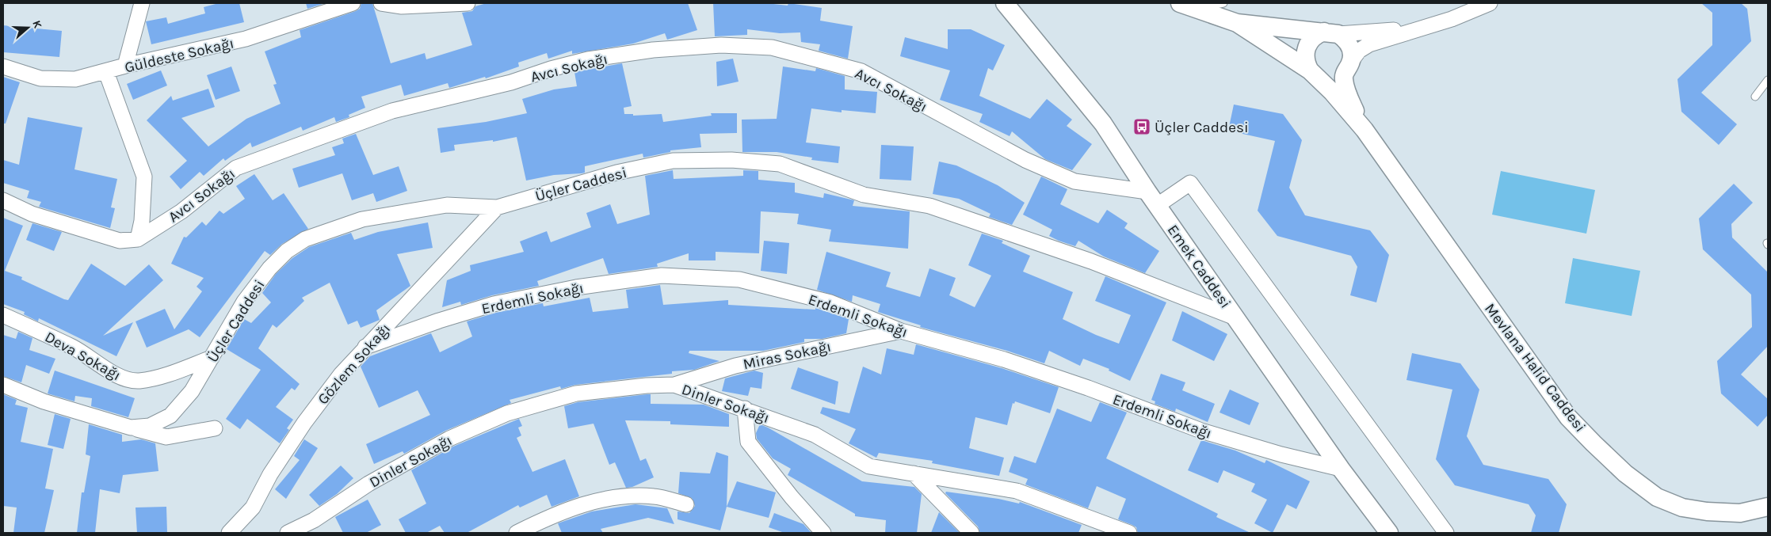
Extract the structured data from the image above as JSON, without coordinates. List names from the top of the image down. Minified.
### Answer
{"streets":{"street":["Güldeste Sokağı","Avcı Sokağı","Üçler Caddesi","Emek Caddesi","Erdemli Sokağı","Miras Sokağı","Deva Sokağı","Gözlem Sokağı","Mevlana Halid Caddesi","Dinler Sokağı"]},"crossings":[["Avcı Sokağı","Emek Caddesi"],["Üçler Caddesi","Emek Caddesi"],["Üçler Caddesi","Deva Sokağı"],["Üçler Caddesi","Gözlem Sokağı"],["Emek Caddesi","Erdemli Sokağı"],["Erdemli Sokağı","Miras Sokağı"],["Erdemli Sokağı","Gözlem Sokağı"],["Miras Sokağı","Dinler Sokağı"]],"places":{"bus stop":["Üçler Caddesi"]},"north":"right"}
